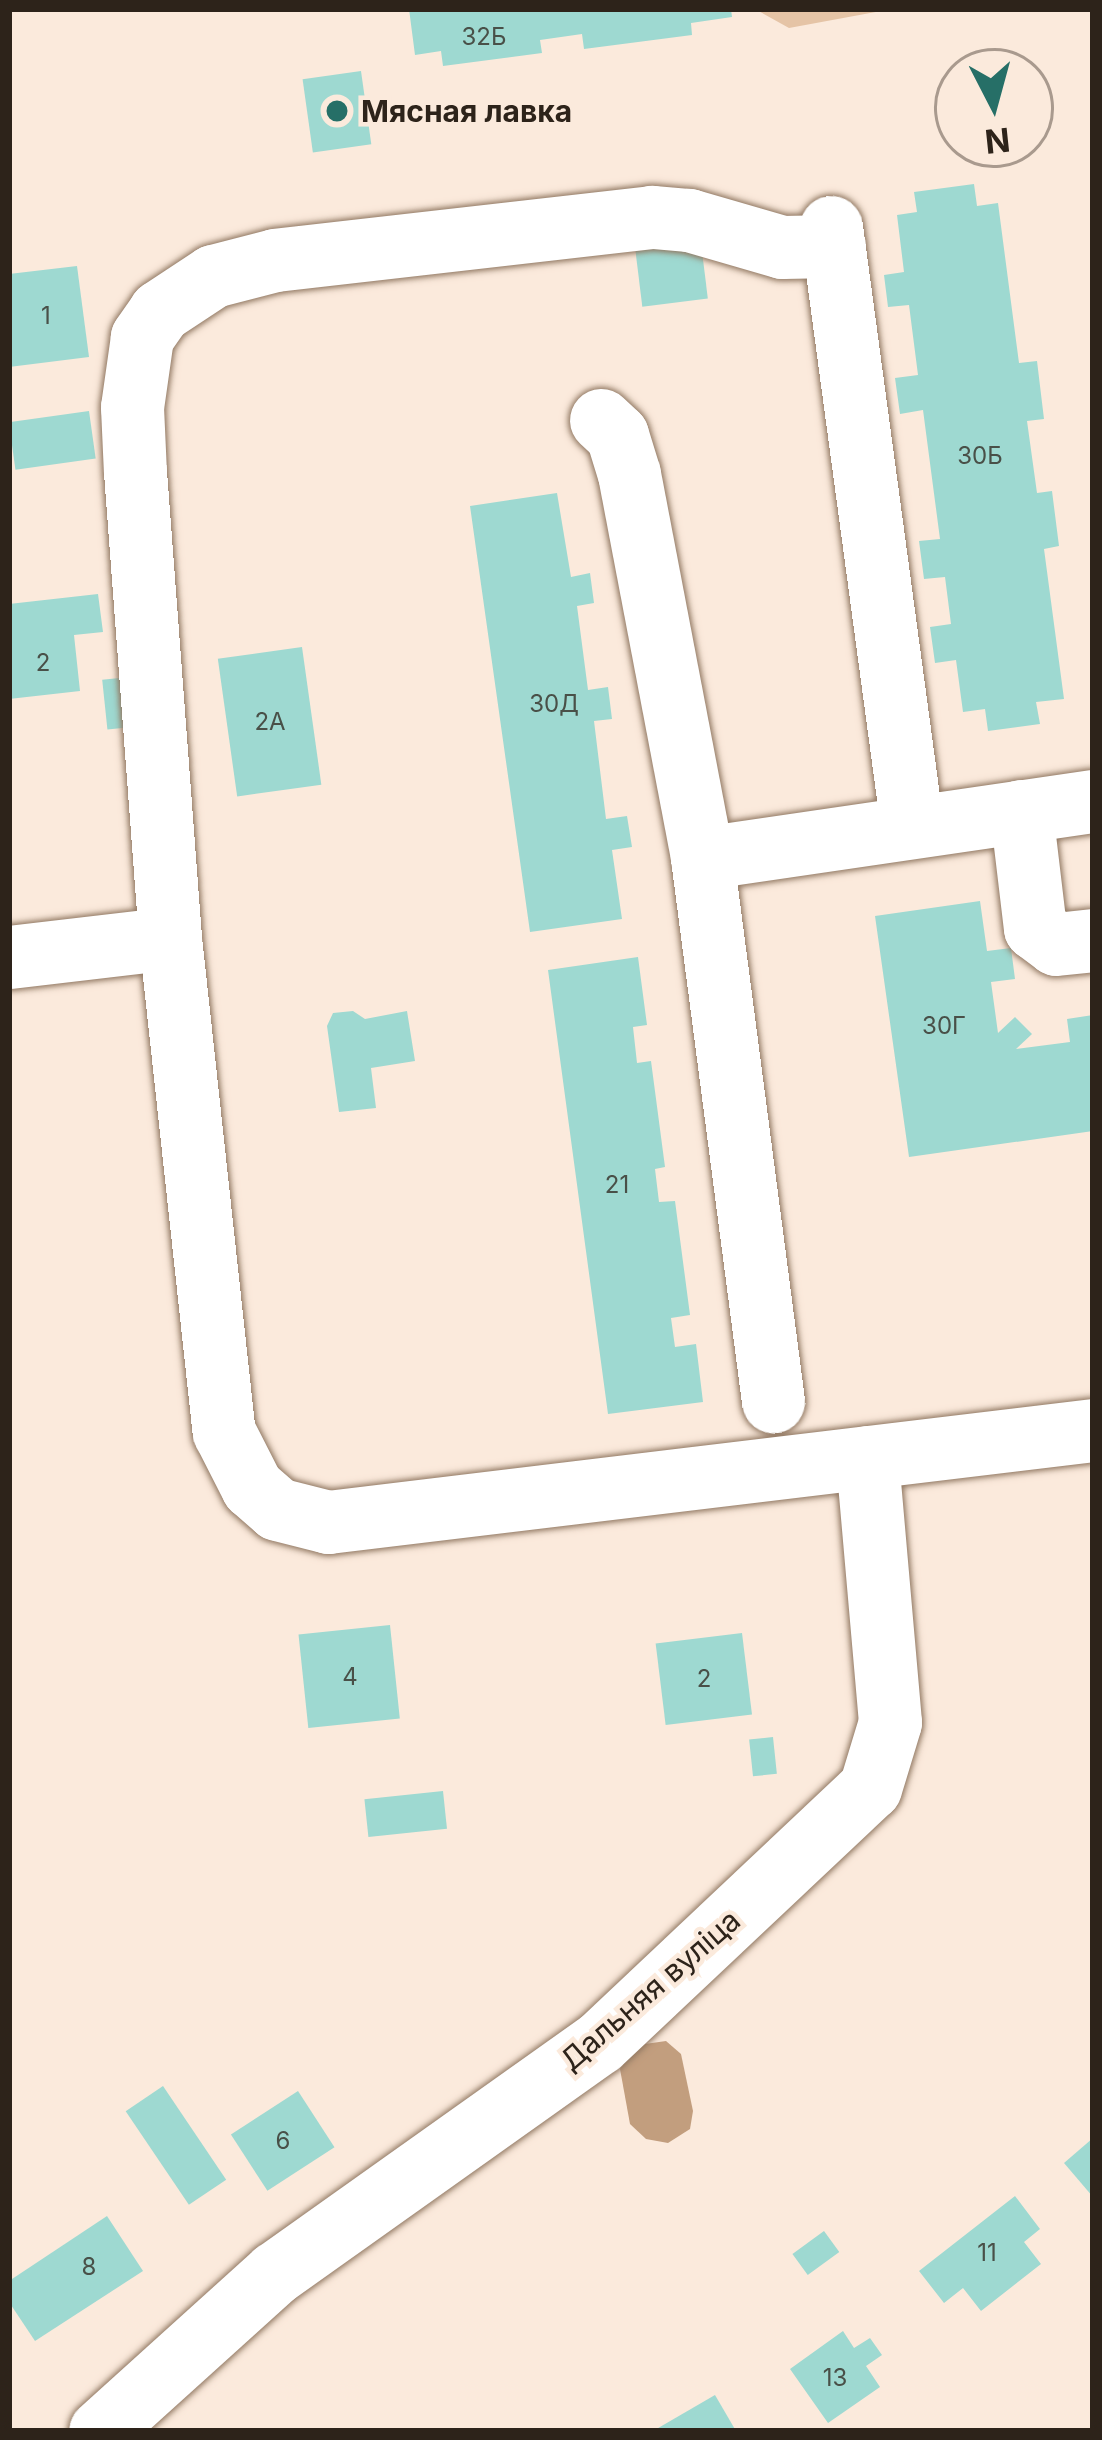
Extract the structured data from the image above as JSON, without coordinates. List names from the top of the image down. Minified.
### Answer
{"streets":{"street":["Дальняя вуліца"]},"places":["Мясная лавка"],"house_numbers":["32Б","1","30Б","2","30Д","2А","30Г","21","4","2","6","11","8","13"],"north":"bottom"}
